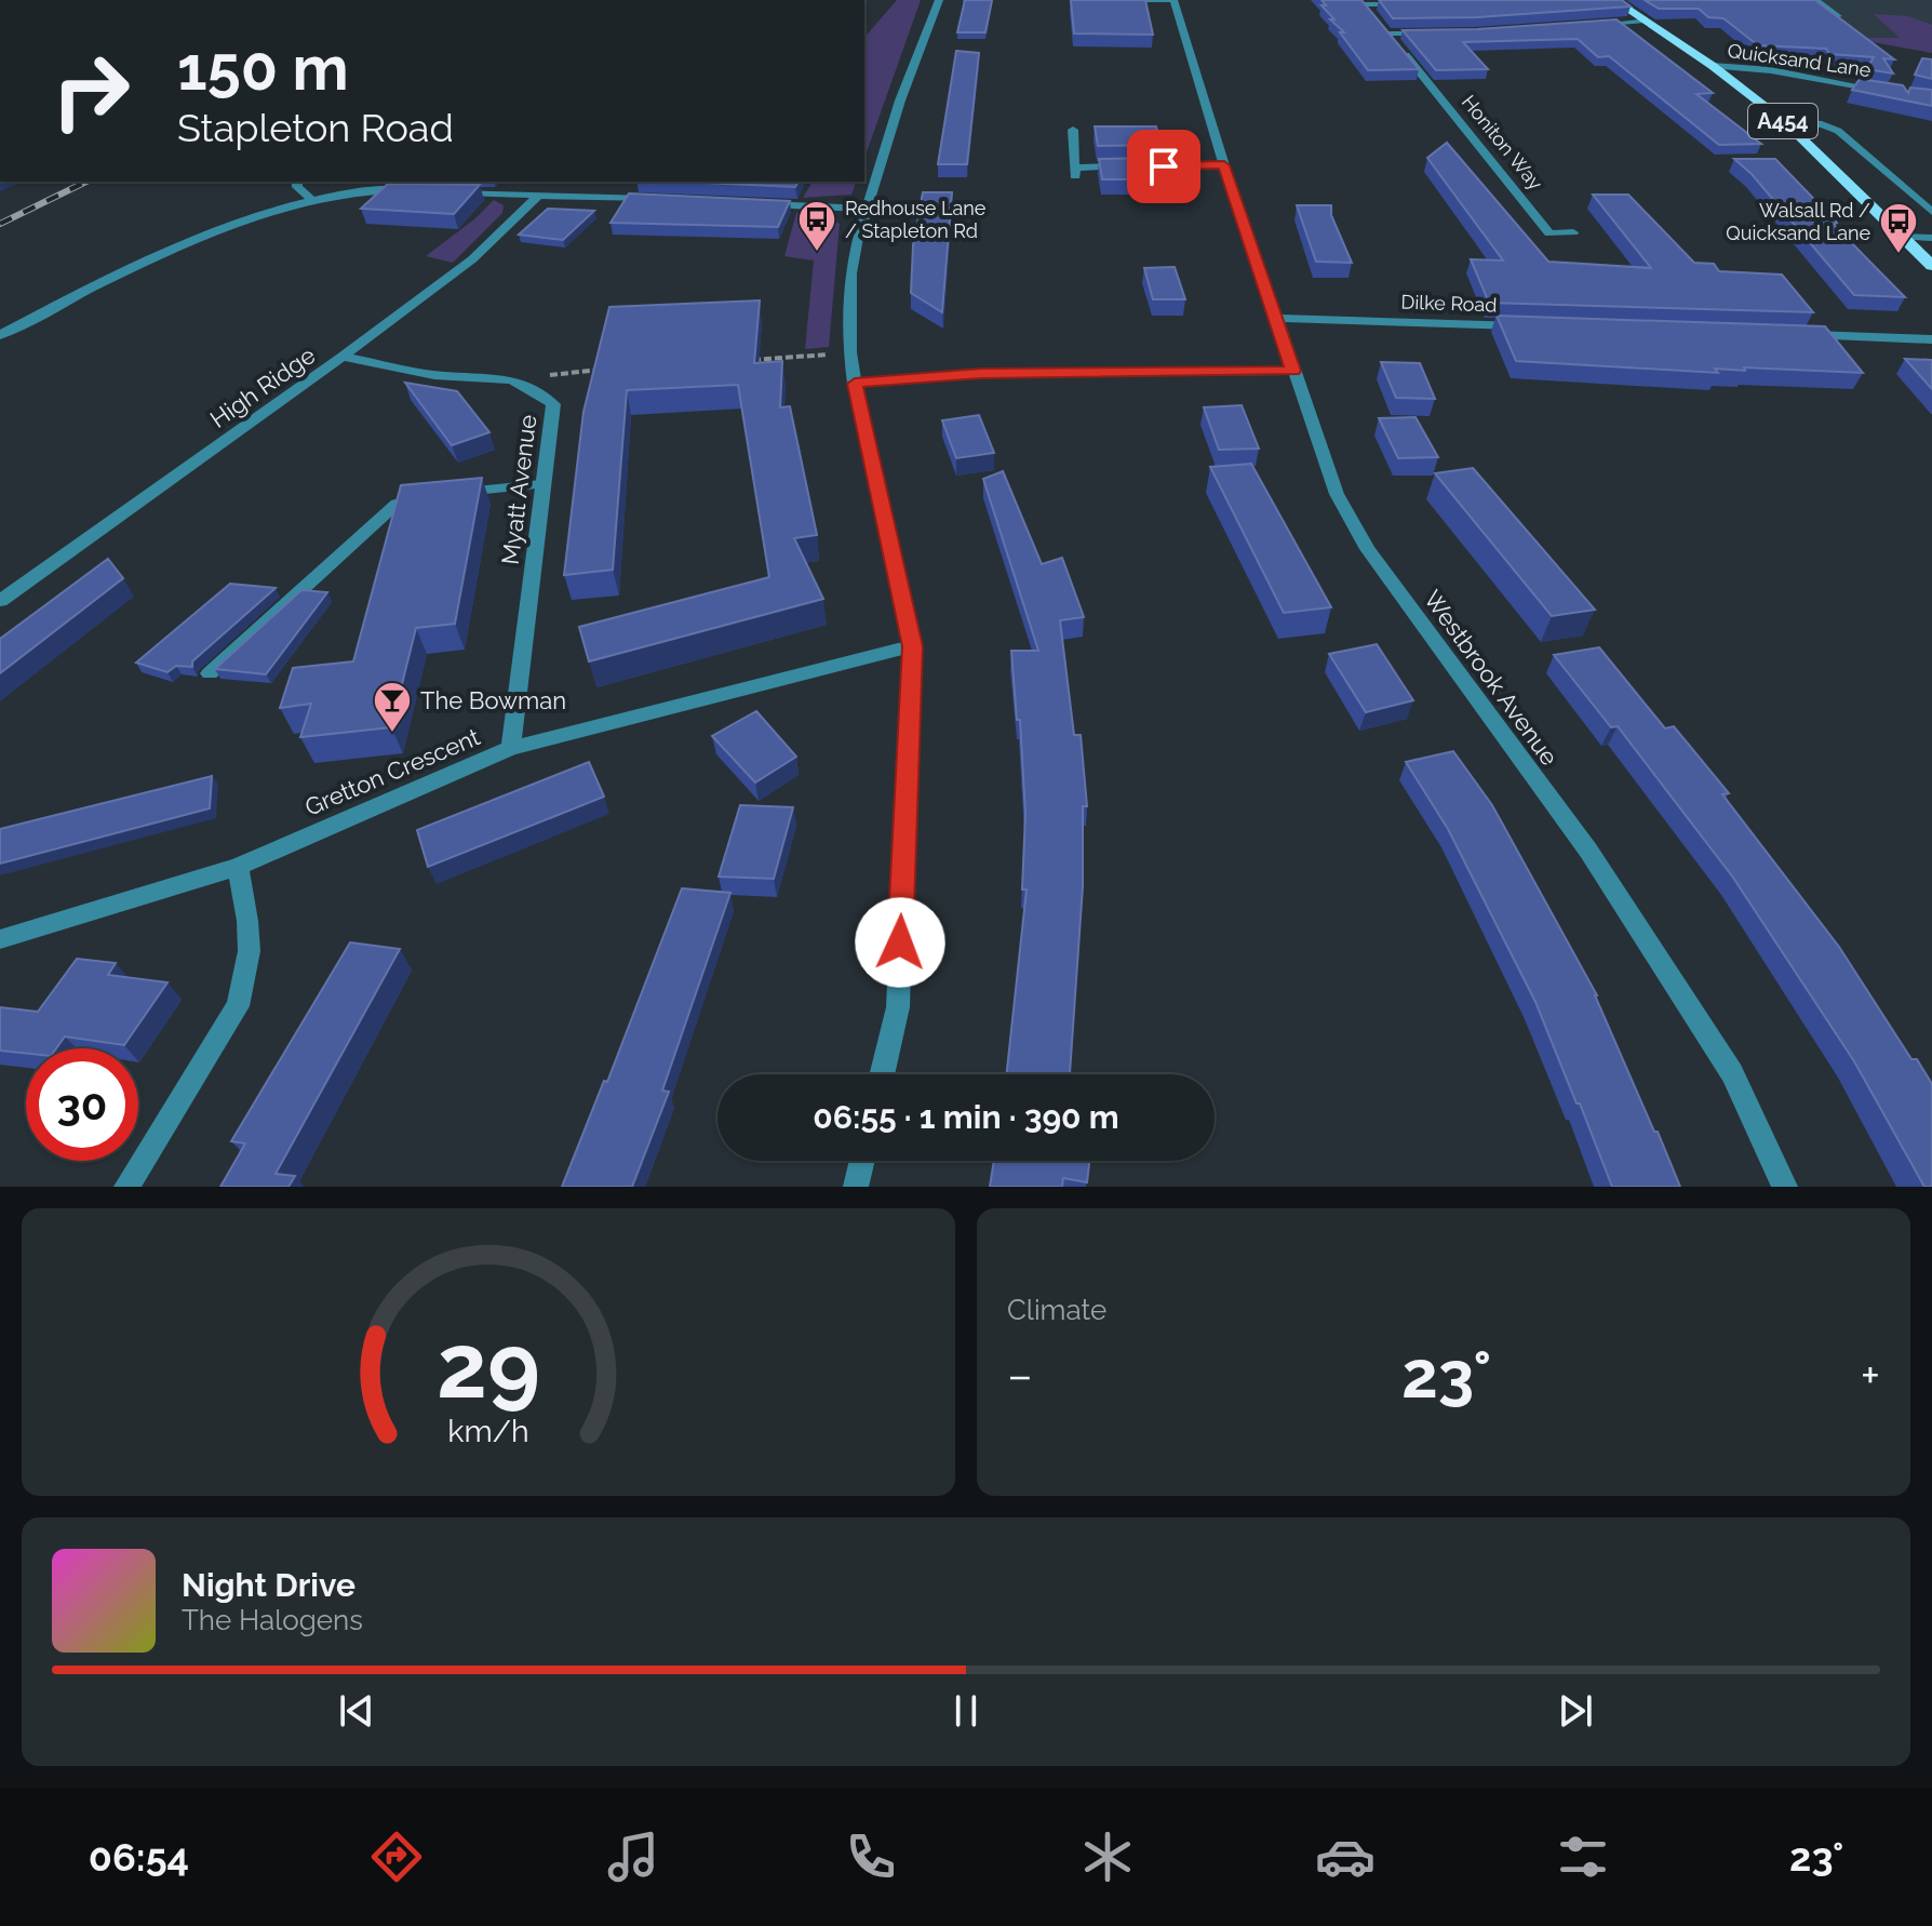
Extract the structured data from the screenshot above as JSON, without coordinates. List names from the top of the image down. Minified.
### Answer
{"streets":{"main road":["A454"],"street":["Quicksand Lane","Honiton Way","Dilke Road","High Ridge","Myatt Avenue","Westbrook Avenue","Gretton Crescent"]},"crossings":[["Quicksand Lane","A454"],["Dilke Road","Westbrook Avenue"],["High Ridge","Myatt Avenue"],["Myatt Avenue","Gretton Crescent"]],"places":{"bus stop":["Redhouse Lane / Stapleton Rd","Walsall Rd / Quicksand Lane"],"bar":["The Bowman"]},"page":{"turn":["150 m","Stapleton Road"],"limit":"30","trip":"06:55 · 1 min · 390 m","tile":"Climate","heat":["−","23°","+"],"song":["Night Drive","The Halogens"],"tabs":["06:54","23°"],"gauge":["29","km/h"]}}
